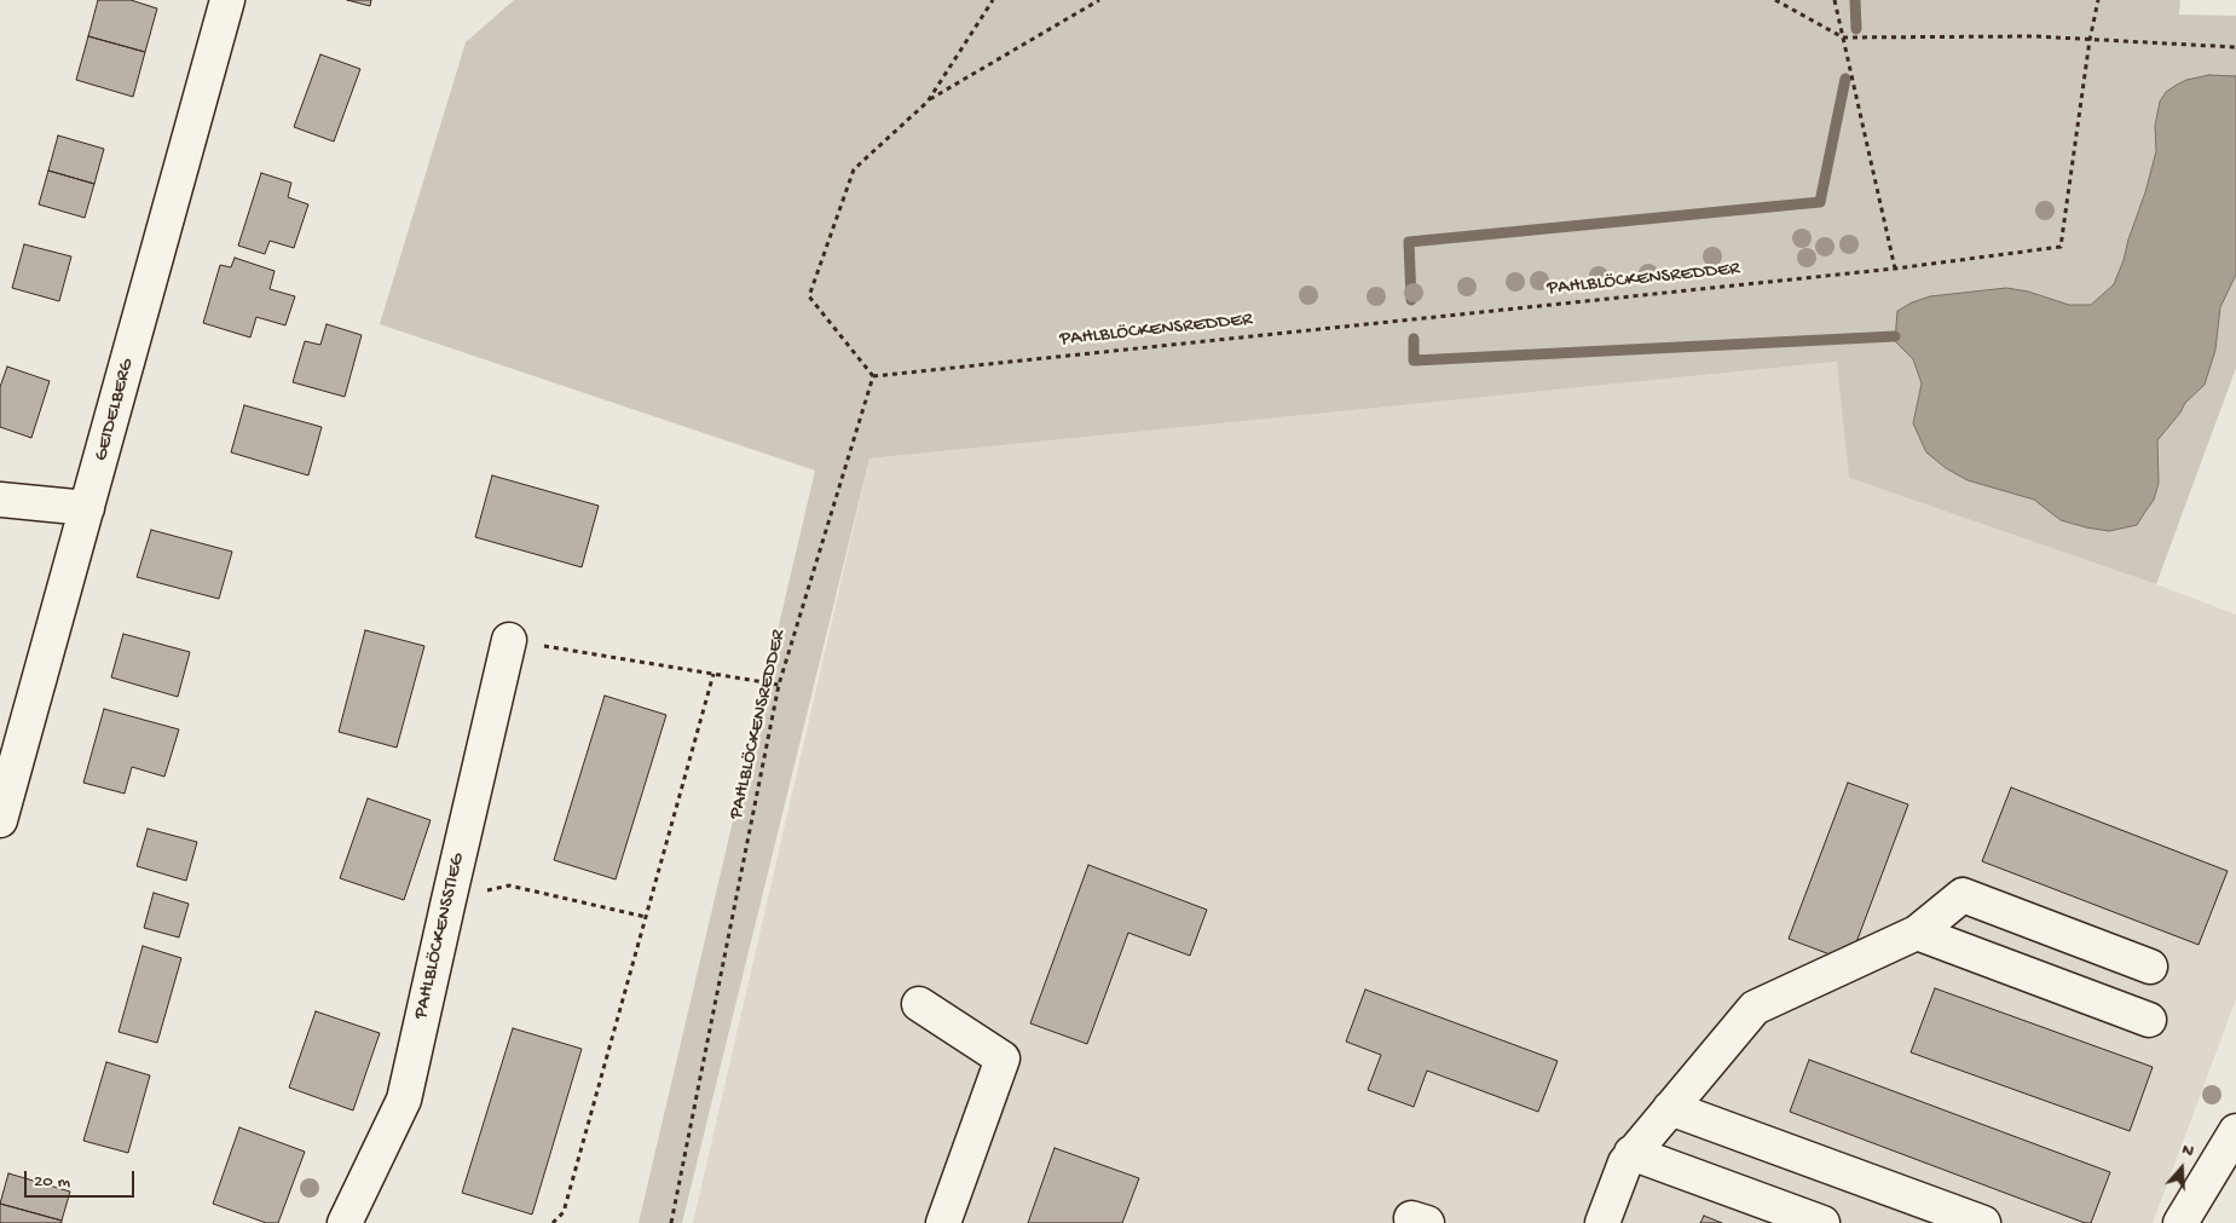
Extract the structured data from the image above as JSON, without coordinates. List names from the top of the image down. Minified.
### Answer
{"streets":{"street":["GEIDELBERG","PAHLBLÖCKENSSTIEG"],"path":["PAHLBLÖCKENSREDDER"]},"scale_bar":"20 m","north":"top"}
